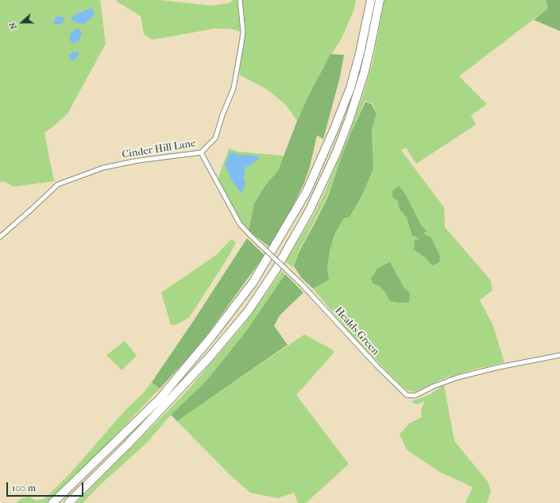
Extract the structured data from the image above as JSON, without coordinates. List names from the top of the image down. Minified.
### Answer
{"streets":{"street":["Cinder Hill Lane","Healds Green"]},"crossings":[["Cinder Hill Lane","Healds Green"]],"scale_bar":"100 m","north":"left"}
